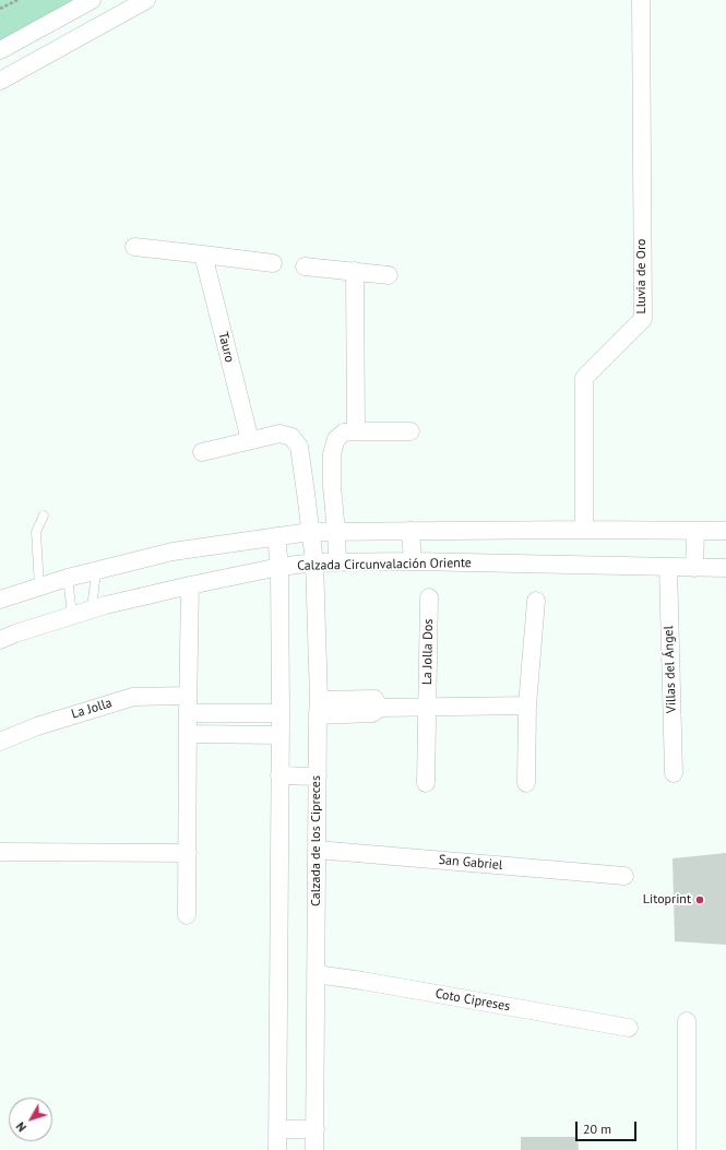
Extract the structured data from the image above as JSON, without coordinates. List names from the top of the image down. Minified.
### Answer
{"streets":{"street":["Lluvia de Oro","Tauro","Calzada Circunvalación Oriente","La Jolla Dos","Villas del Ángel","La Jolla","Calzada de los Cipreces","San Gabriel","Coto Cipreses"]},"crossings":[["Calzada Circunvalación Oriente","Villas del Ángel"],["Calzada Circunvalación Oriente","Calzada de los Cipreces"],["Calzada de los Cipreces","San Gabriel"],["Calzada de los Cipreces","Coto Cipreses"]],"places":["Litoprint"],"scale_bar":"20 m","north":"bottom left"}
